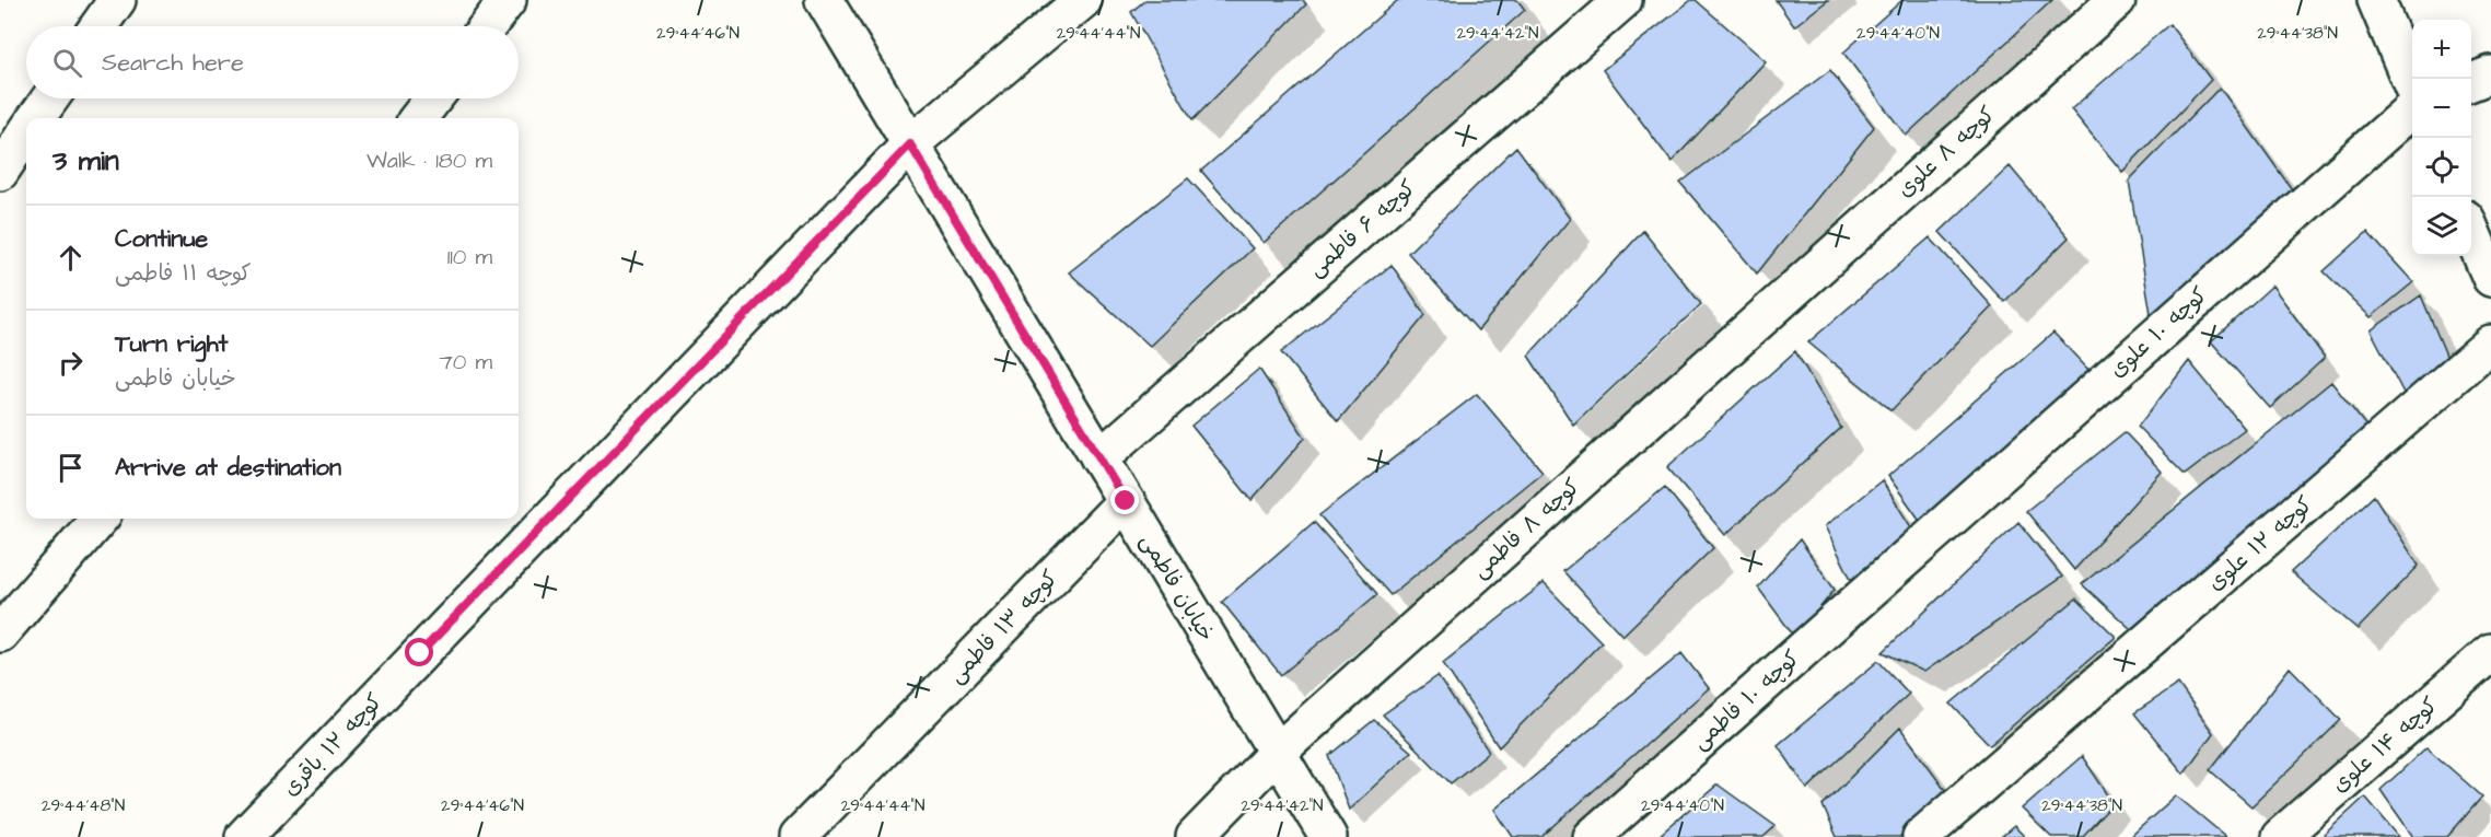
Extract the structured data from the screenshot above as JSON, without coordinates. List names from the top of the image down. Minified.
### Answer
{"streets":{"street":["کوچه ۸ علوی","کوچه ۶ فاطمی","کوچه ۱۰ علوی","کوچه ۸ فاطمی","کوچه ۱۲ علوی","خیابان فاطمی","کوچه ۱۳ فاطمی","کوچه ۱۰ فاطمی","کوچه ۱۲ باقری","کوچه ۱۴ علوی"]},"crossings":[["کوچه ۸ علوی","کوچه ۸ فاطمی"],["کوچه ۶ فاطمی","خیابان فاطمی"],["کوچه ۱۰ علوی","کوچه ۱۰ فاطمی"],["کوچه ۸ فاطمی","خیابان فاطمی"],["خیابان فاطمی","کوچه ۱۳ فاطمی"],["خیابان فاطمی","کوچه ۱۲ باقری"]],"page":{"map_buttons":["+","−"],"search":"Search here","heading":["3 min","Walk · 180 m"],"list":[["Continue","کوچه ۱۱ فاطمی","110 m"],["Turn right","خیابان فاطمی","70 m"],"Arrive at destination"]},"coordinates":["29°44'46\"N","29°44'44\"N","29°44'42\"N","29°44'40\"N","29°44'38\"N","29°44'48\"N"]}
